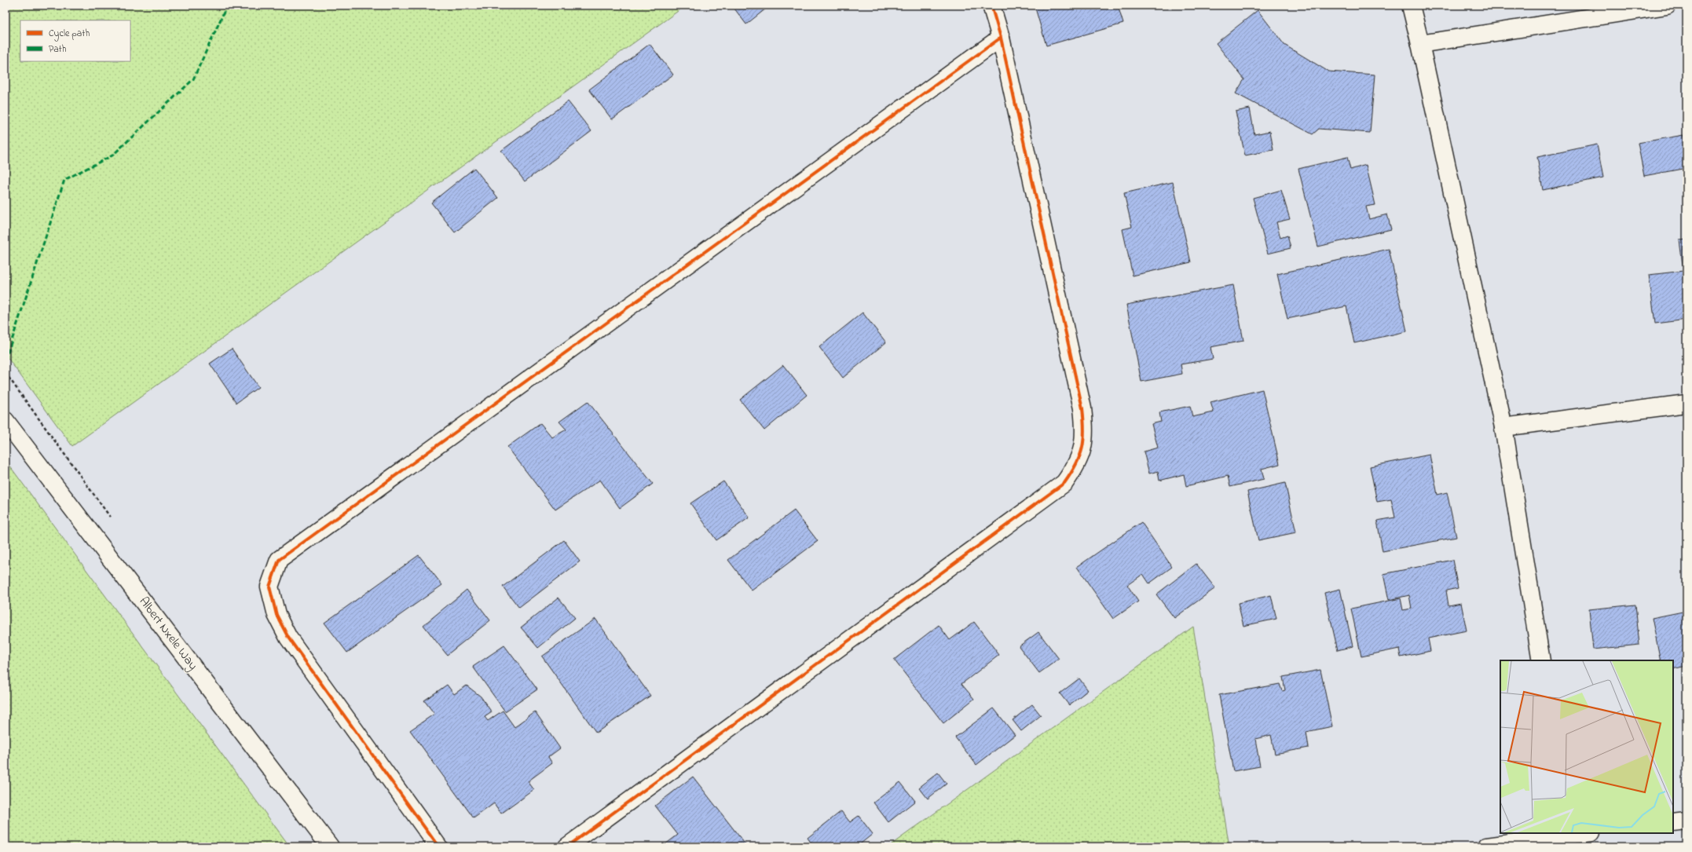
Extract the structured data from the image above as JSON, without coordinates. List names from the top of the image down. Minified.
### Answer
{"streets":{"street":["Albert Nxele Way"]},"legend":["Cycle path","Path"]}
